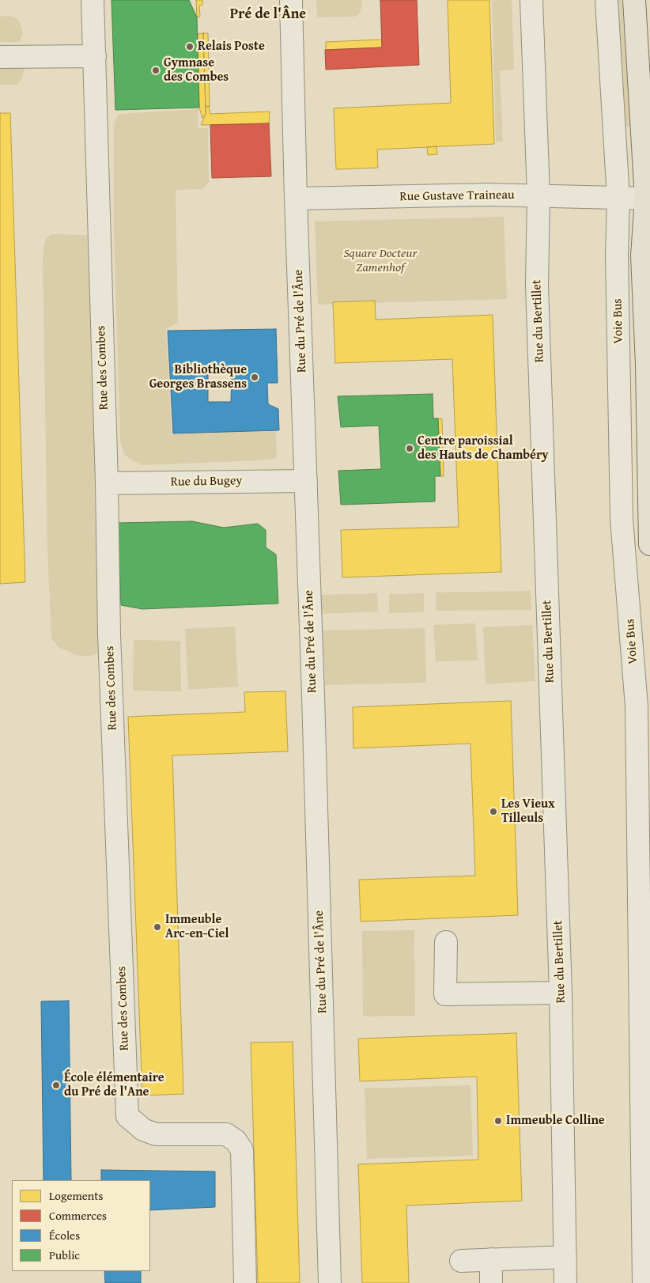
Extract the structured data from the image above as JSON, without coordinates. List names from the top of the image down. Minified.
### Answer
{"streets":{"street":["Rue Gustave Traineau","Rue du Pré de l'Âne","Rue du Bertillet","Voie Bus","Rue des Combes","Rue du Bugey"]},"crossings":[["Rue Gustave Traineau","Rue du Pré de l'Âne"],["Rue Gustave Traineau","Rue du Bertillet"],["Rue Gustave Traineau","Voie Bus"],["Rue du Pré de l'Âne","Rue du Bugey"],["Rue des Combes","Rue du Bugey"]],"districts":["Pré de l'Âne"],"parks":["Square Docteur Zamenhof"],"places":["Relais Poste","Gymnase des Combes","Bibliothèque Georges Brassens","Centre paroissial des Hauts de Chambéry","Les Vieux Tilleuls","Immeuble Arc-en-Ciel","École élémentaire du Pré de l'Ane","Immeuble Colline"],"legend":["Logements","Commerces","Écoles","Public"]}
